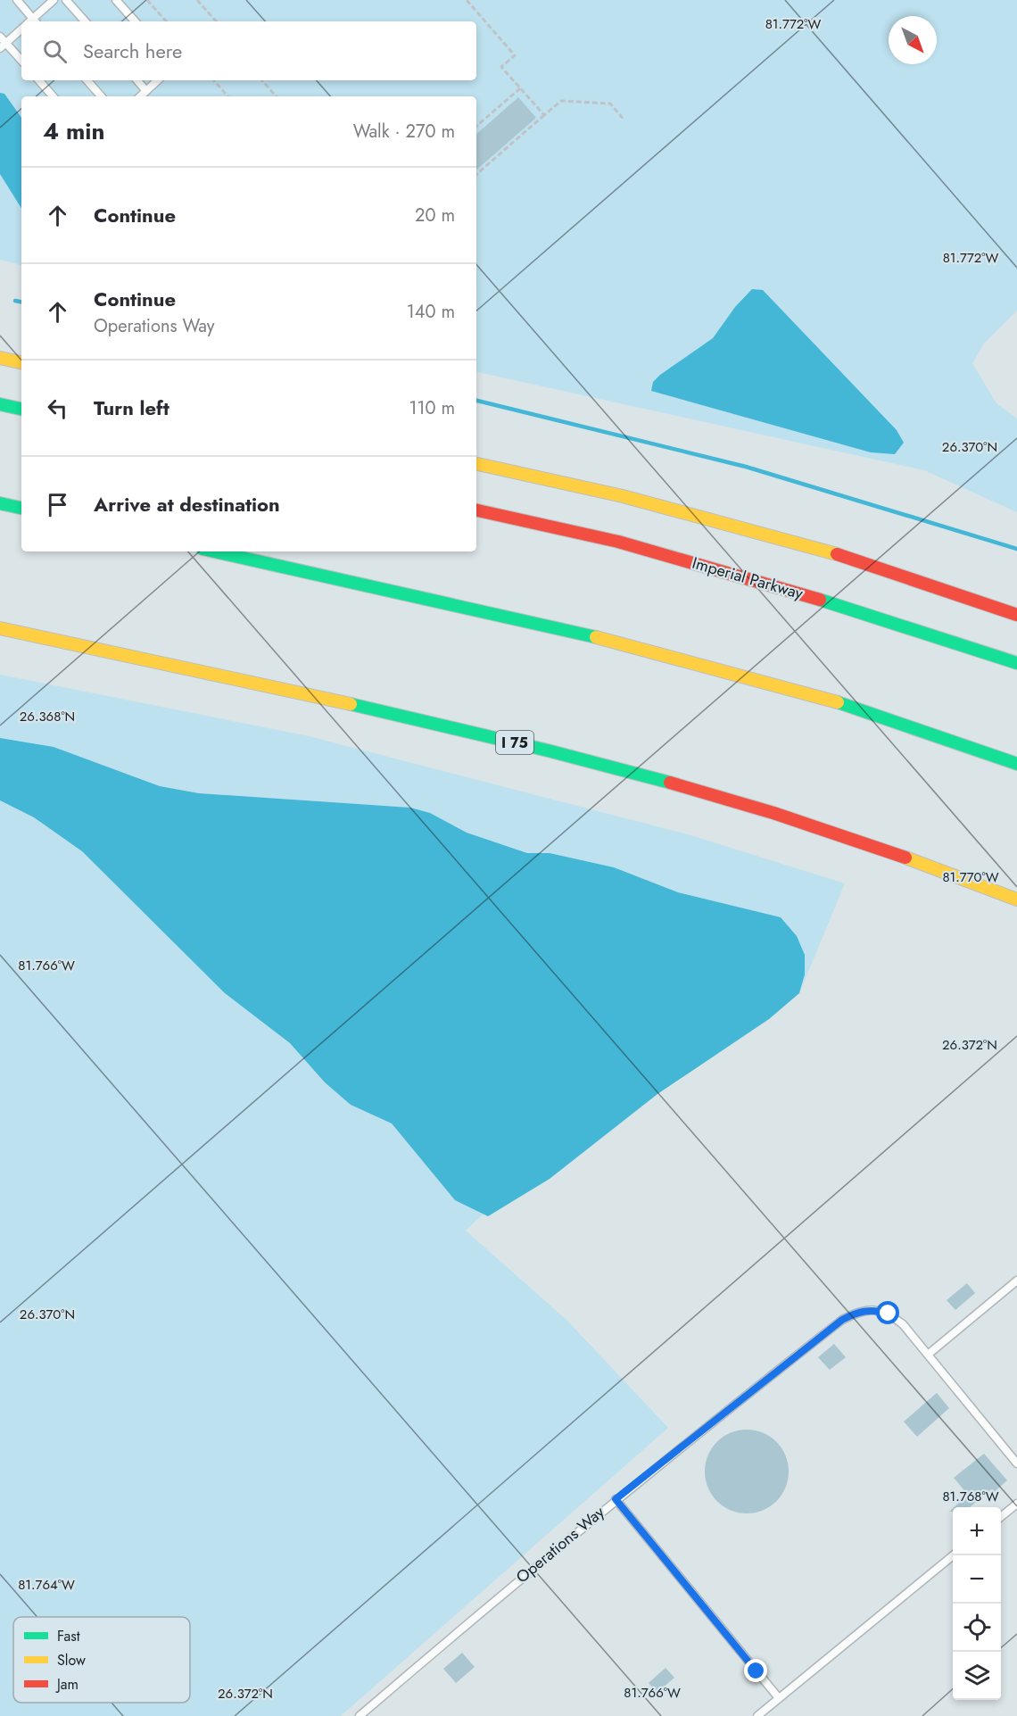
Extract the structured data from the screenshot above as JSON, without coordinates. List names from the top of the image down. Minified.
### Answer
{"streets":{"main road":["Imperial Parkway","I 75"],"lane":["Operations Way"]},"legend":["Fast","Slow","Jam"],"north":"bottom right","page":{"search":"Search here","heading":["4 min","Walk · 270 m"],"list":[["Continue","20 m"],["Continue","Operations Way","140 m"],["Turn left","110 m"],"Arrive at destination"],"map_buttons":["+","−"]},"coordinates":["81.772°W","26.370°N","26.368°N","81.770°W","81.766°W","26.372°N","81.768°W","81.764°W"]}
